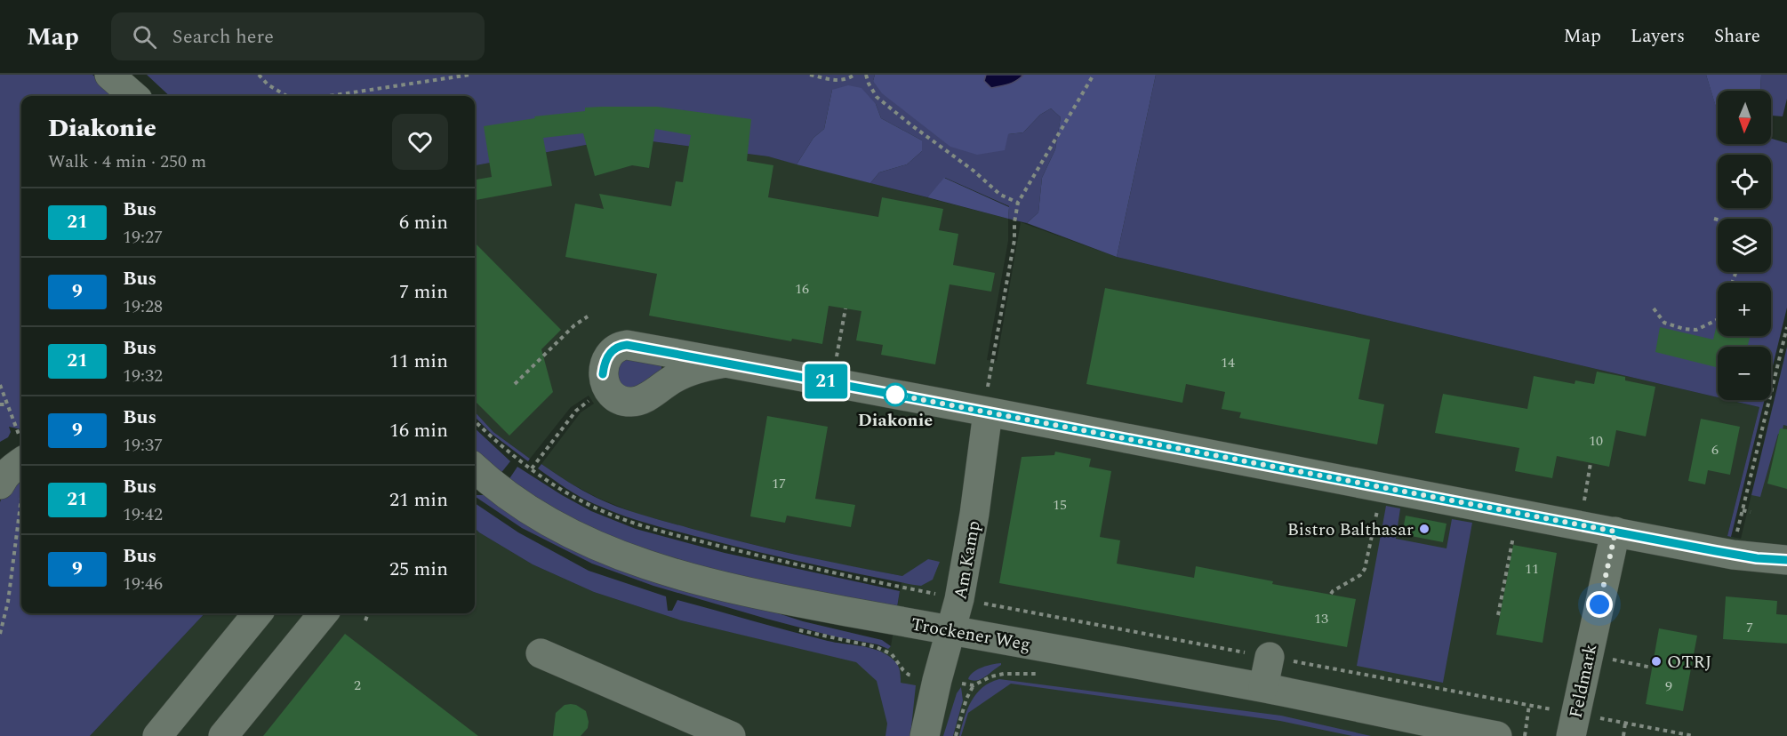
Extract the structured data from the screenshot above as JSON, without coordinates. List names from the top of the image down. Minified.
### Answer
{"streets":{"street":["Am Kamp","Trockener Weg","Feldmark"]},"crossings":[["Am Kamp","Trockener Weg"]],"places":["Diakonie","Bistro Balthasar","OTRJ"],"lines":["bus line 21"],"house_numbers":["16","14","10","6","17","15","11","13","7","2","9"],"north":"bottom","page":{"header":"Map","search":"Search here","nav":["Map","Layers","Share"],"on_map":"21","map_buttons":["+","−"],"heading":["Diakonie","Walk · 4 min · 250 m"],"list":[{"mark":"21","name":"Bus","note":"19:27","value":"6 min"},{"mark":"9","name":"Bus","note":"19:28","value":"7 min"},{"mark":"21","name":"Bus","note":"19:32","value":"11 min"},{"mark":"9","name":"Bus","note":"19:37","value":"16 min"},{"mark":"21","name":"Bus","note":"19:42","value":"21 min"},{"mark":"9","name":"Bus","note":"19:46","value":"25 min"}]}}
